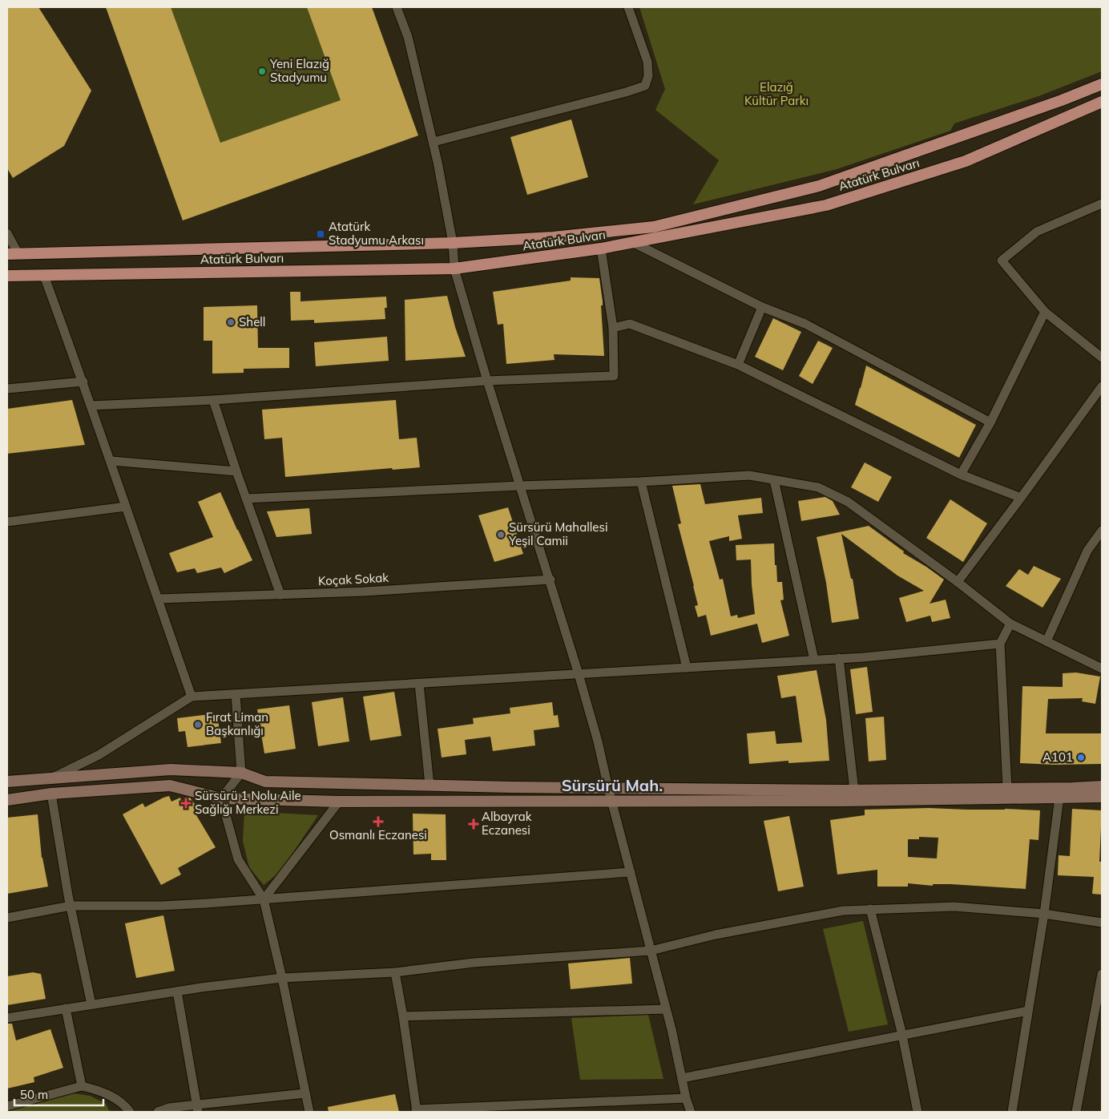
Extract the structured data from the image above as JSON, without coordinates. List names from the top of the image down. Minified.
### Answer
{"streets":{"main road":["Atatürk Bulvarı"],"street":["Koçak Sokak"]},"districts":["Sürsürü Mah."],"parks":["Elazığ Kültür Parkı"],"places":{"other":["Yeni Elazığ Stadyumu","Shell","Sürsürü Mahallesi Yeşil Camii","Fırat Liman Başkanlığı","A101"],"transit":["Atatürk Stadyumu Arkası"],"health":["Sürsürü 1 Nolu Aile Sağlığı Merkezi","Osmanlı Eczanesi","Albayrak Eczanesi"]},"scale_bar":"50 m"}
